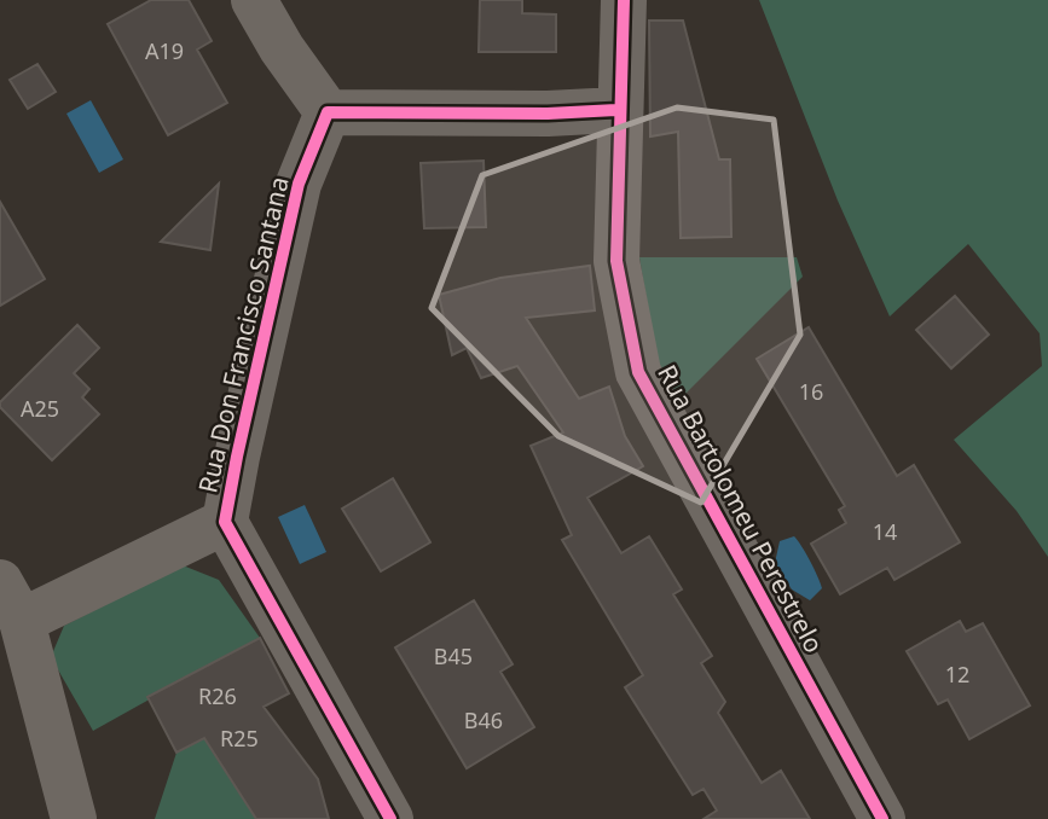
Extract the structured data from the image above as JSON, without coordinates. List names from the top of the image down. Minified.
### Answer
{"streets":{"street":["Rua Don Francisco Santana","Rua Bartolomeu Perestrelo"]},"house_numbers":["A19","16","A25","14","B45","12","R26","B46","R25"]}
